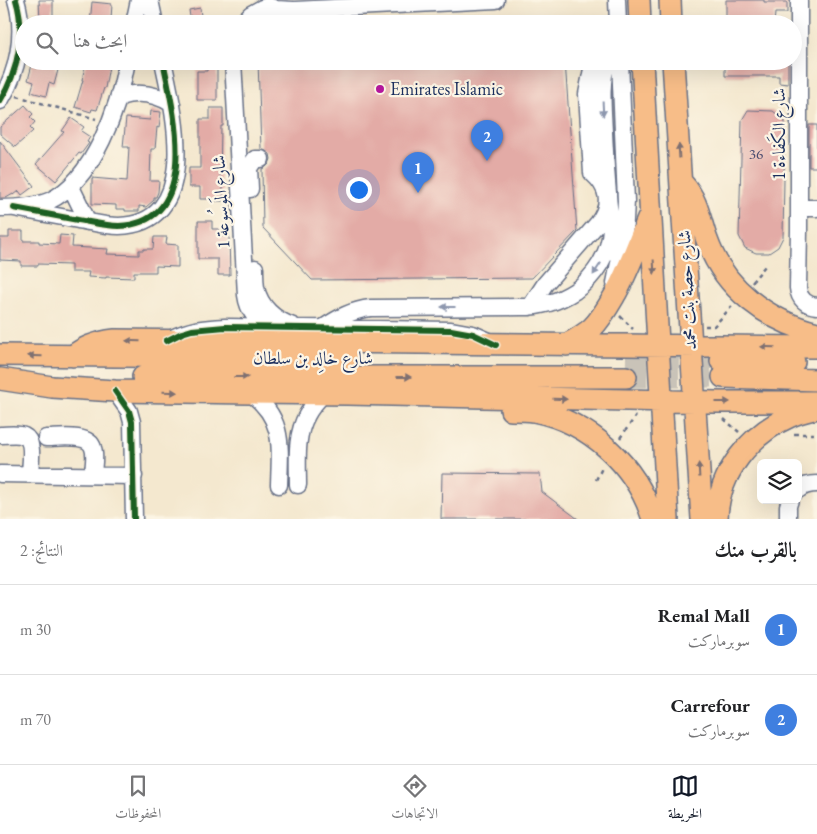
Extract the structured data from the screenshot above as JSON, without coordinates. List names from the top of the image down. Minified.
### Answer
{"streets":{"main road":["شارع حصة بنت محمد","شارع خالِد بن سلطان"],"street":["شارع الكَفاءة 1","شارع المَوسُوعة 1"]},"places":["Emirates Islamic"],"house_numbers":["36"],"page":{"search":"ابحث هنا","pins":["2","1"],"heading":["بالقرب منك","النتائج: 2"],"list":[{"mark":"1","name":"Remal Mall","note":"سوبرماركت","value":"30 m"},{"mark":"2","name":"Carrefour","note":"سوبرماركت","value":"70 m"}],"nav":["الخريطة","الاتجاهات","المحفوظات"]}}
